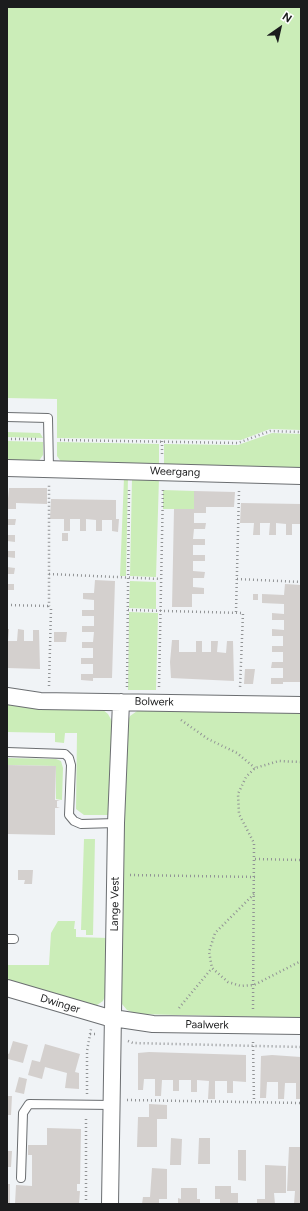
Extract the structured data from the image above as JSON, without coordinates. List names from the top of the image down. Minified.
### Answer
{"streets":{"street":["Weergang","Bolwerk","Lange Vest","Dwinger","Paalwerk"]},"crossings":[["Bolwerk","Lange Vest"],["Lange Vest","Dwinger"],["Lange Vest","Paalwerk"],["Dwinger","Paalwerk"]],"north":"top right"}
